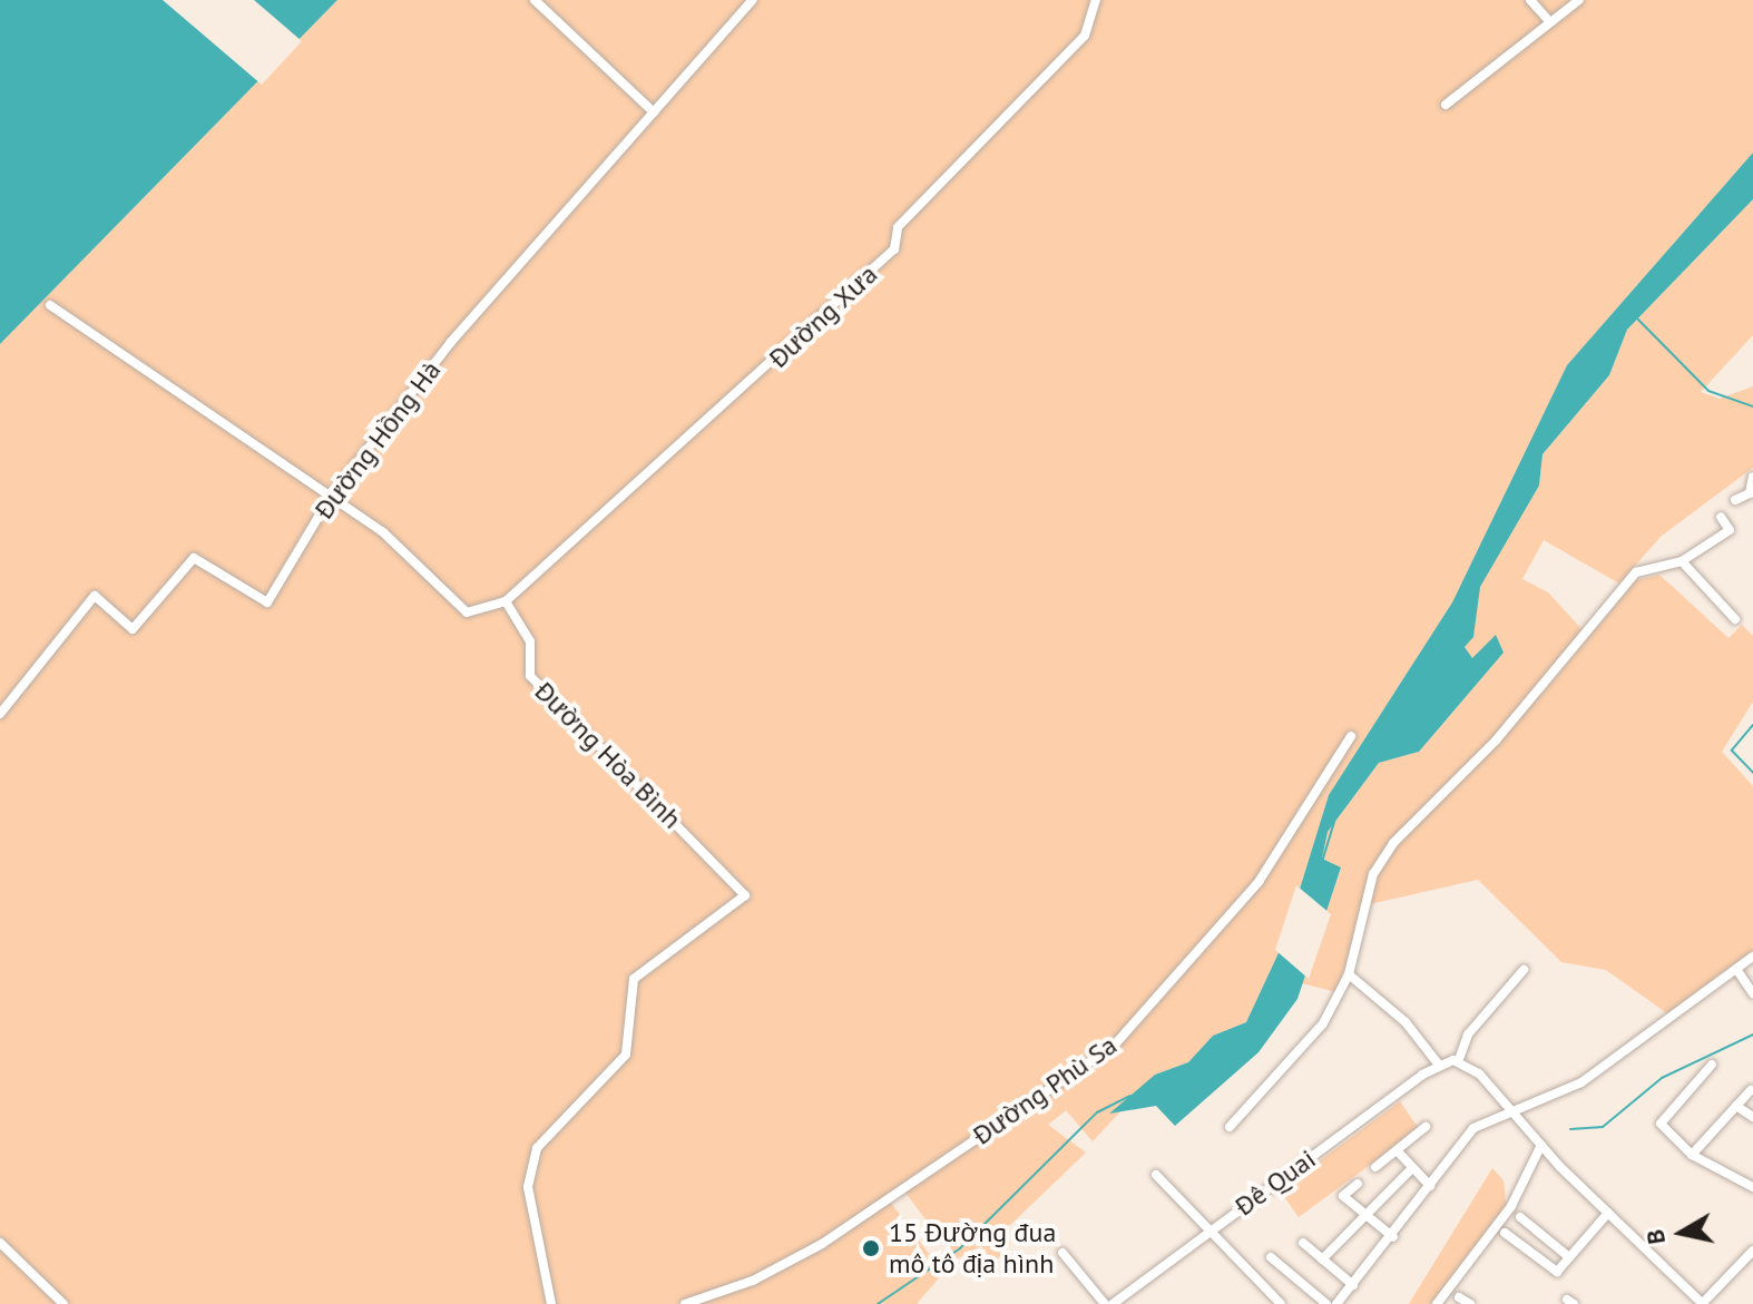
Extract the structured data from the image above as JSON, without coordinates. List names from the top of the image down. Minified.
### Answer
{"streets":{"street":["Đường Xưa","Đường Hồng Hà","Đường Hòa Bình","Đường Phù Sa","Đê Quai"]},"crossings":[["Đường Xưa","Đường Hòa Bình"]],"places":["15 Đường đua mô tô địa hình"],"north":"left"}
